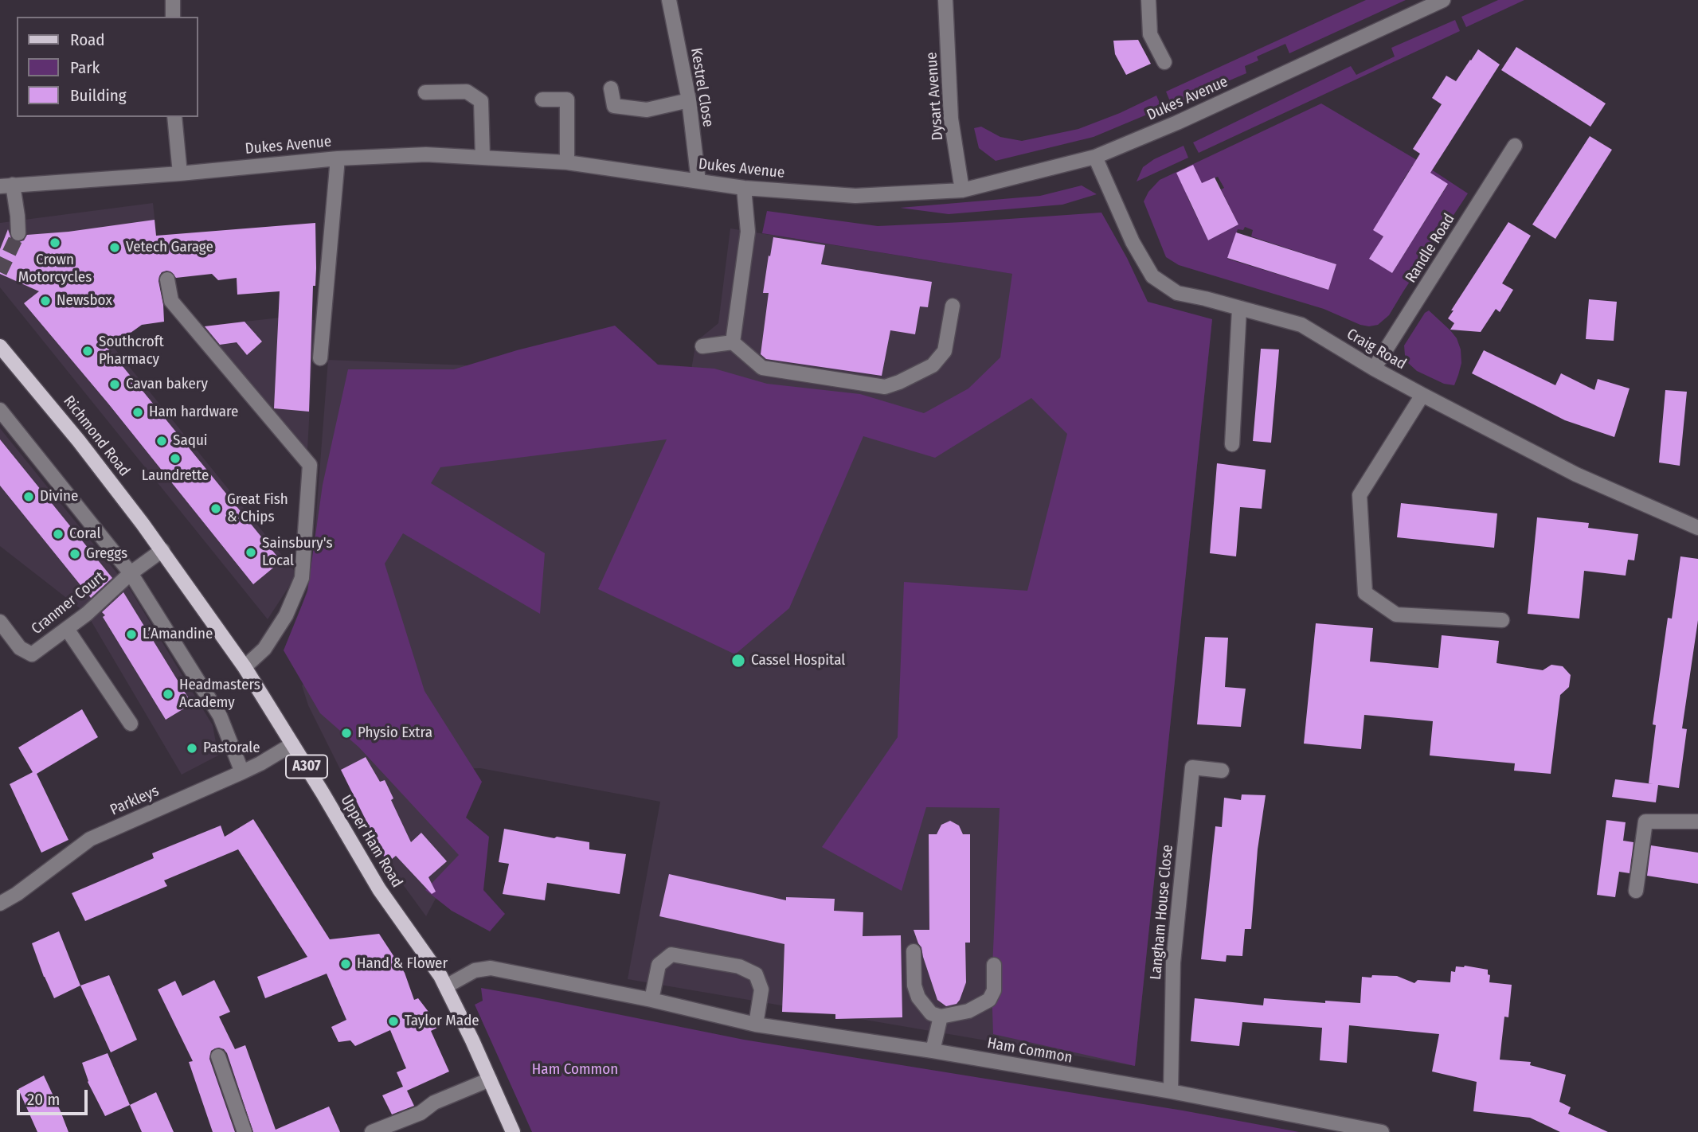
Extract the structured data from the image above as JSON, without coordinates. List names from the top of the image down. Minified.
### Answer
{"streets":{"main road":["Richmond Road","A307","Upper Ham Road"],"street":["Kestrel Close","Dysart Avenue","Dukes Avenue","Randle Road","Craig Road","Cranmer Court","Parkleys","Langham House Close","Ham Common"]},"crossings":[["Kestrel Close","Dukes Avenue"],["Dysart Avenue","Dukes Avenue"],["Dukes Avenue","Craig Road"],["Randle Road","Craig Road"],["Richmond Road","Cranmer Court"],["Richmond Road","Upper Ham Road"],["Cranmer Court","Upper Ham Road"],["Parkleys","Upper Ham Road"],["Upper Ham Road","Ham Common"],["Langham House Close","Ham Common"]],"parks":["Ham Common"],"places":["Crown Motorcycles","Vetech Garage","Newsbox","Southcroft Pharmacy","Cavan bakery","Ham hardware","Saqui","Laundrette","Divine","Great Fish & Chips","Coral","Sainsbury's Local","Greggs","L’Amandine","Cassel Hospital","Headmasters Academy","Physio Extra","Pastorale","Hand & Flower","Taylor Made"],"legend":["Road","Park","Building"],"scale_bar":"20 m"}
